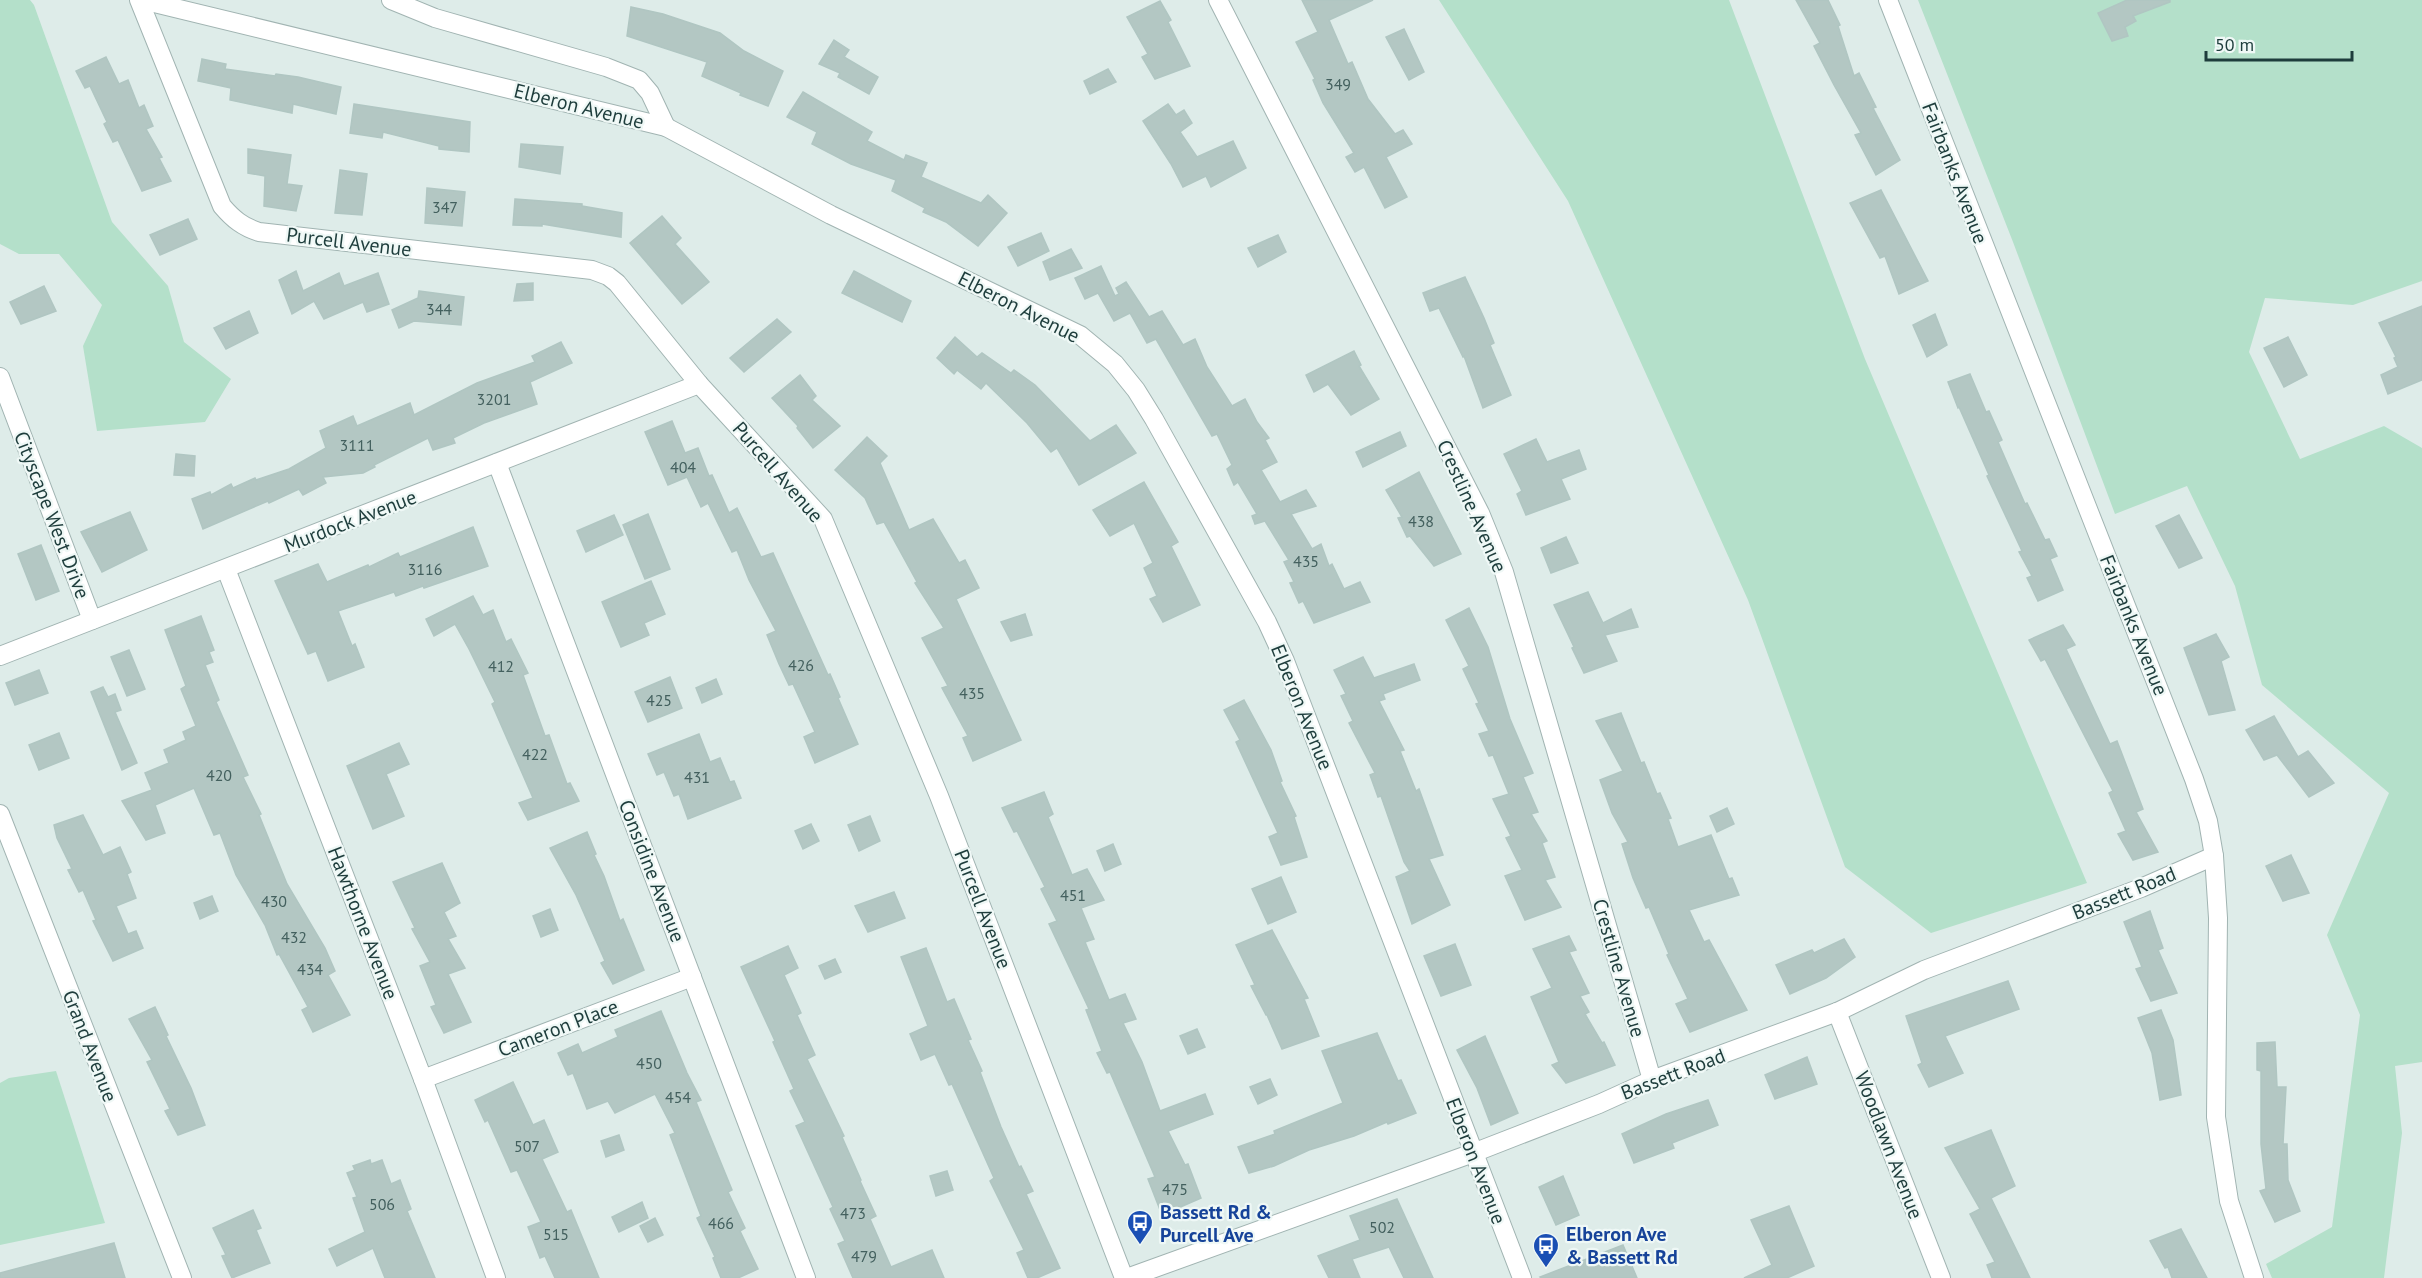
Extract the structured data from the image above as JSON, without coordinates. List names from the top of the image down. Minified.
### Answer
{"streets":{"street":["Elberon Avenue","Fairbanks Avenue","Purcell Avenue","Crestline Avenue","Cityscape West Drive","Murdock Avenue","Considine Avenue","Bassett Road","Hawthorne Avenue","Cameron Place","Grand Avenue","Woodlawn Avenue"]},"crossings":[["Elberon Avenue","Purcell Avenue"],["Elberon Avenue","Bassett Road"],["Fairbanks Avenue","Bassett Road"],["Purcell Avenue","Murdock Avenue"],["Purcell Avenue","Bassett Road"],["Crestline Avenue","Bassett Road"],["Cityscape West Drive","Murdock Avenue"],["Murdock Avenue","Considine Avenue"],["Murdock Avenue","Hawthorne Avenue"],["Considine Avenue","Cameron Place"],["Bassett Road","Woodlawn Avenue"],["Hawthorne Avenue","Cameron Place"]],"places":{"bus stop":["Bassett Rd & Purcell Ave","Elberon Ave & Bassett Rd"]},"house_numbers":["349","347","344","3201","3111","404","438","435","3116","426","412","435","425","422","420","431","451","430","432","434","450","454","507","475","506","473","466","502","515","479"],"scale_bar":"50 m"}
